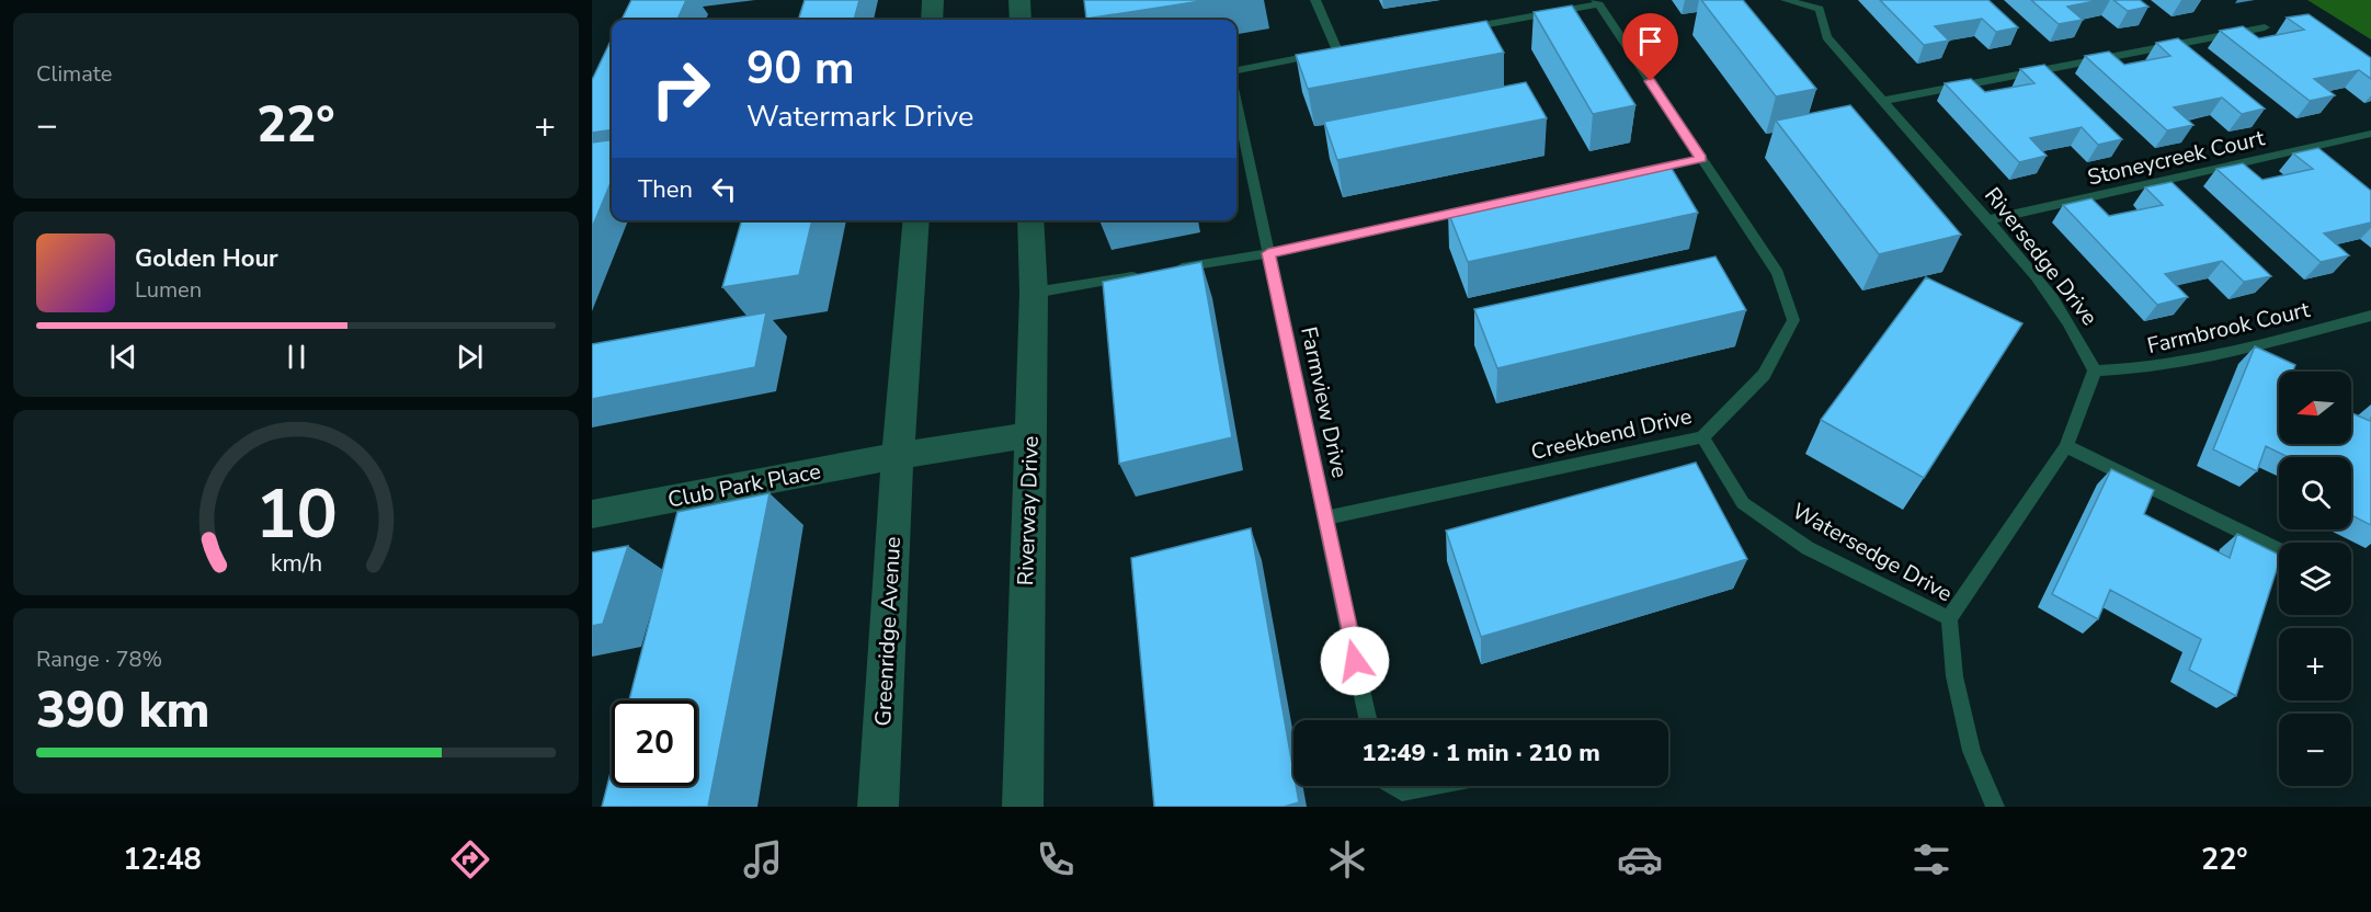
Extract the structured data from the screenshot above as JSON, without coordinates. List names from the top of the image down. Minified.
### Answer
{"streets":{"street":["Club Park Place","Riverway Drive","Greenridge Avenue"],"lane":["Stoneycreek Court","Riversedge Drive","Farmbrook Court","Farmview Drive","Creekbend Drive","Watersedge Drive"]},"crossings":[["Stoneycreek Court","Riversedge Drive"],["Riversedge Drive","Farmbrook Court"],["Farmview Drive","Creekbend Drive"],["Creekbend Drive","Watersedge Drive"],["Club Park Place","Riverway Drive"],["Club Park Place","Greenridge Avenue"]],"north":"left","page":{"tile":["Climate",["Range · 78%","390 km"]],"turn":["90 m","Watermark Drive"],"heat":["−","22°","+"],"then":"Then","song":["Golden Hour","Lumen"],"map_buttons":["+","−"],"limit":"20","trip":"12:49 · 1 min · 210 m","tabs":["12:48","22°"],"gauge":["10","km/h"]}}
